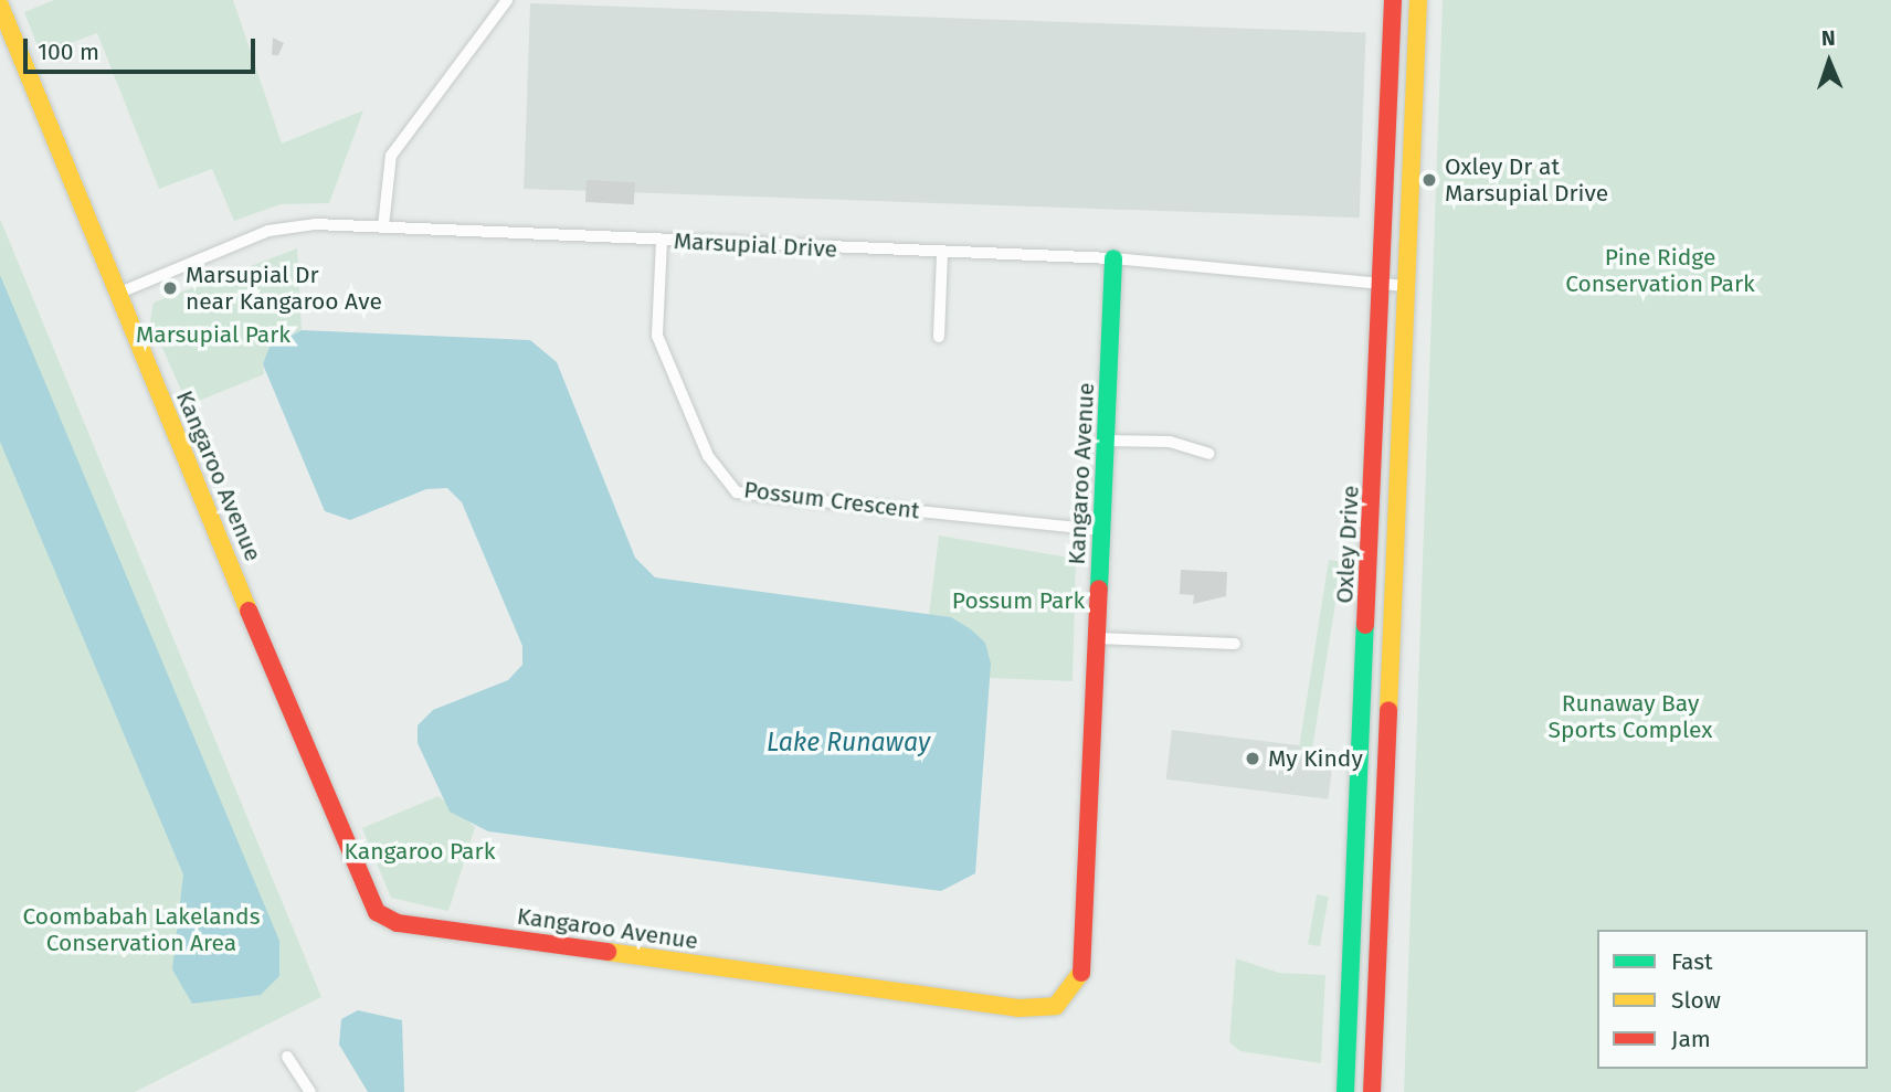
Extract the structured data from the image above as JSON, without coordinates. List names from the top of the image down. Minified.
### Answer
{"streets":{"street":["Marsupial Drive","Kangaroo Avenue","Possum Crescent","Oxley Drive"]},"crossings":[["Marsupial Drive","Kangaroo Avenue"],["Marsupial Drive","Possum Crescent"],["Marsupial Drive","Oxley Drive"],["Kangaroo Avenue","Possum Crescent"]],"water":["Lake Runaway"],"parks":["Pine Ridge Conservation Park","Marsupial Park","Possum Park","Runaway Bay Sports Complex","Kangaroo Park","Coombabah Lakelands Conservation Area"],"places":["Oxley Dr at Marsupial Drive","Marsupial Dr near Kangaroo Ave","My Kindy"],"legend":["Fast","Slow","Jam"],"scale_bar":"100 m","north":"top"}
